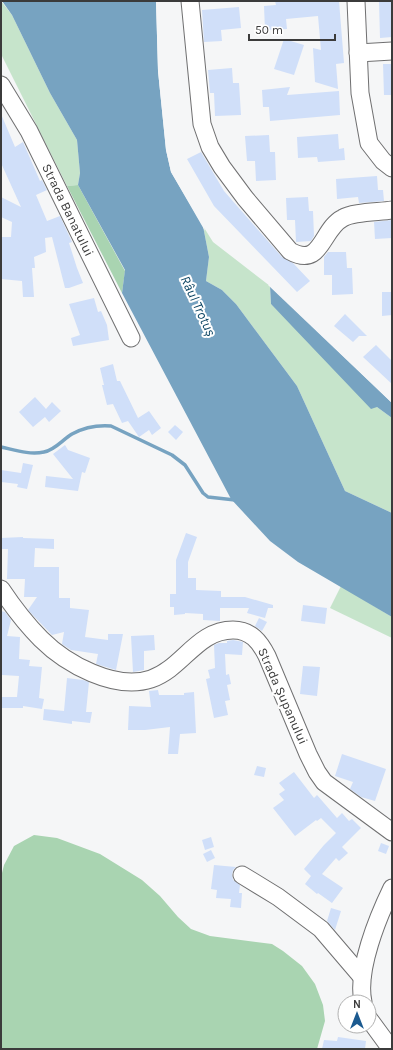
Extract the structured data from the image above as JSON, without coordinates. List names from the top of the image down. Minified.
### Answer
{"streets":{"street":["Strada Banatului","Strada Șupanului"]},"water":["Râul Trotuș"],"scale_bar":"50 m","north":"top"}
